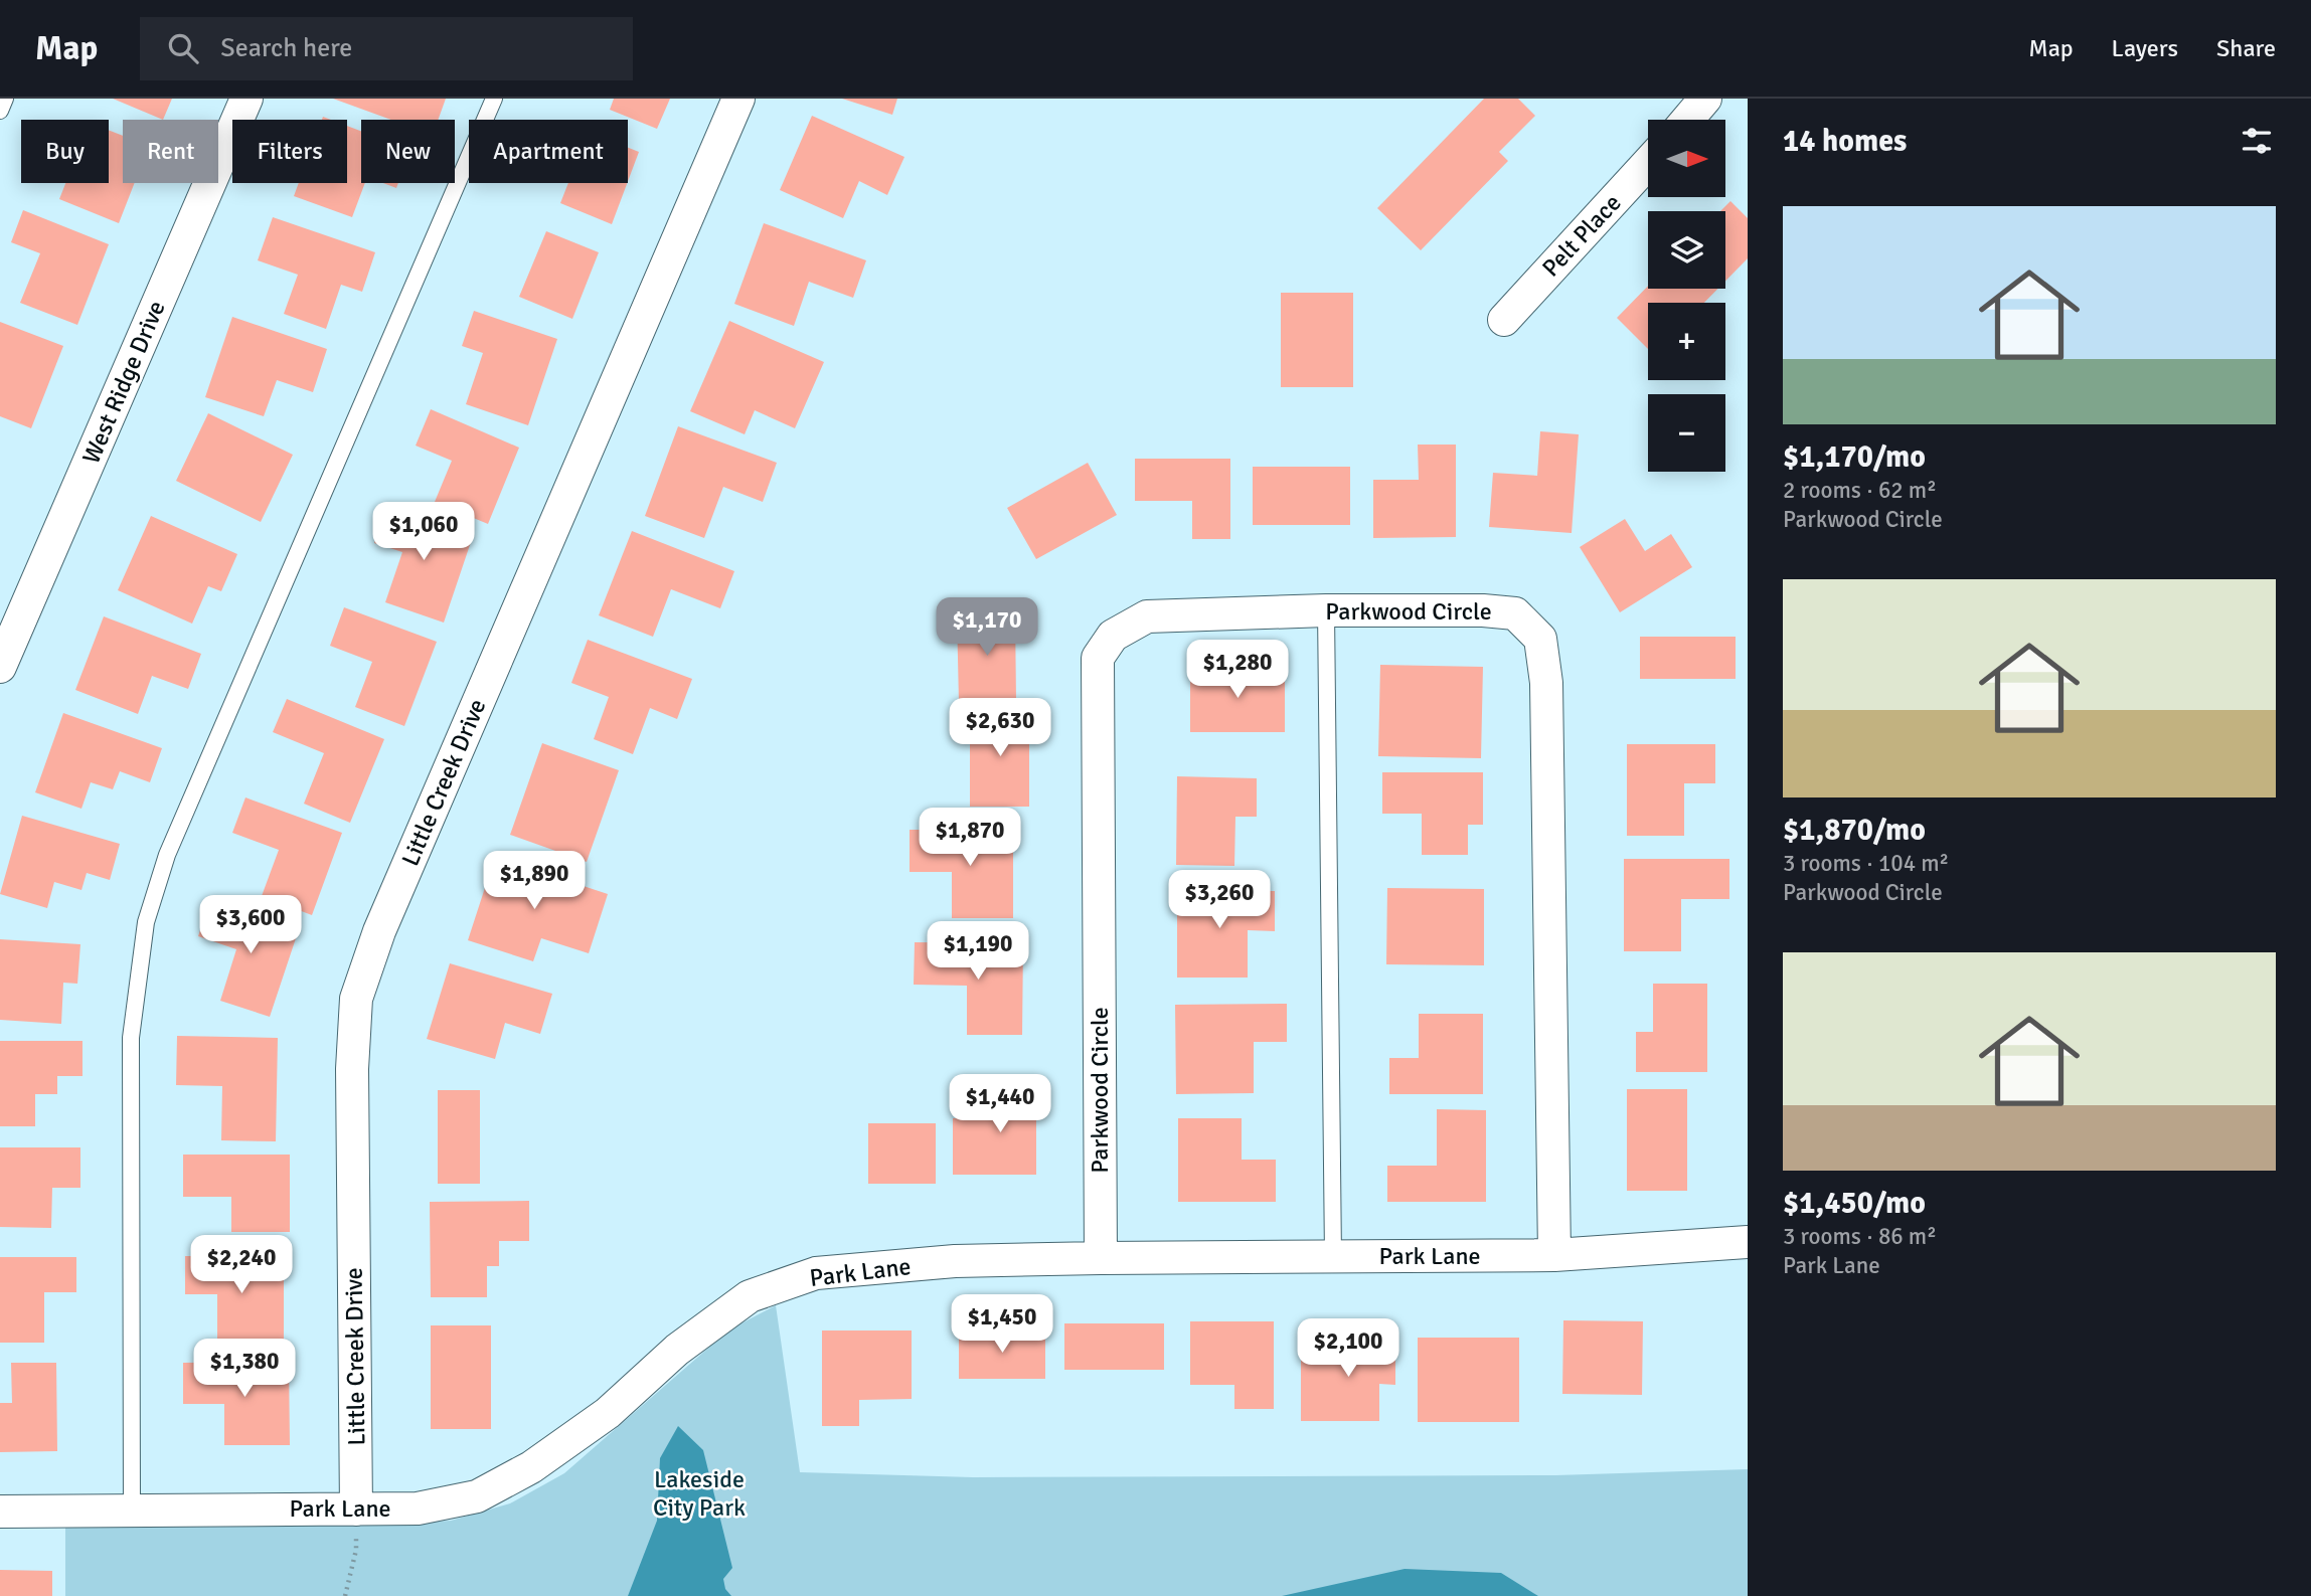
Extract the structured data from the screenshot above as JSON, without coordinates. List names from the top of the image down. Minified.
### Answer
{"streets":{"street":["Pelt Place","West Ridge Drive","Parkwood Circle","Little Creek Drive","Park Lane"]},"crossings":[["Parkwood Circle","Park Lane"],["Little Creek Drive","Park Lane"]],"parks":["Lakeside City Park"],"north":"right","page":{"header":"Map","search":"Search here","nav":["Map","Layers","Share"],"heading":"14 homes","map_buttons":["+","−"],"chip":["Buy","Rent","Filters","New","Apartment"],"list":[{"name":"$1,170/mo","note":"2 rooms · 62 m² · Parkwood Circle"},{"name":"$1,870/mo","note":"3 rooms · 104 m² · Parkwood Circle"},{"name":"$1,450/mo","note":"3 rooms · 86 m² · Park Lane"}],"price":["$1,060","$1,170","$1,280","$2,630","$1,870","$1,890","$3,260","$3,600","$1,190","$1,440","$2,240","$1,450","$2,100","$1,380"]}}
